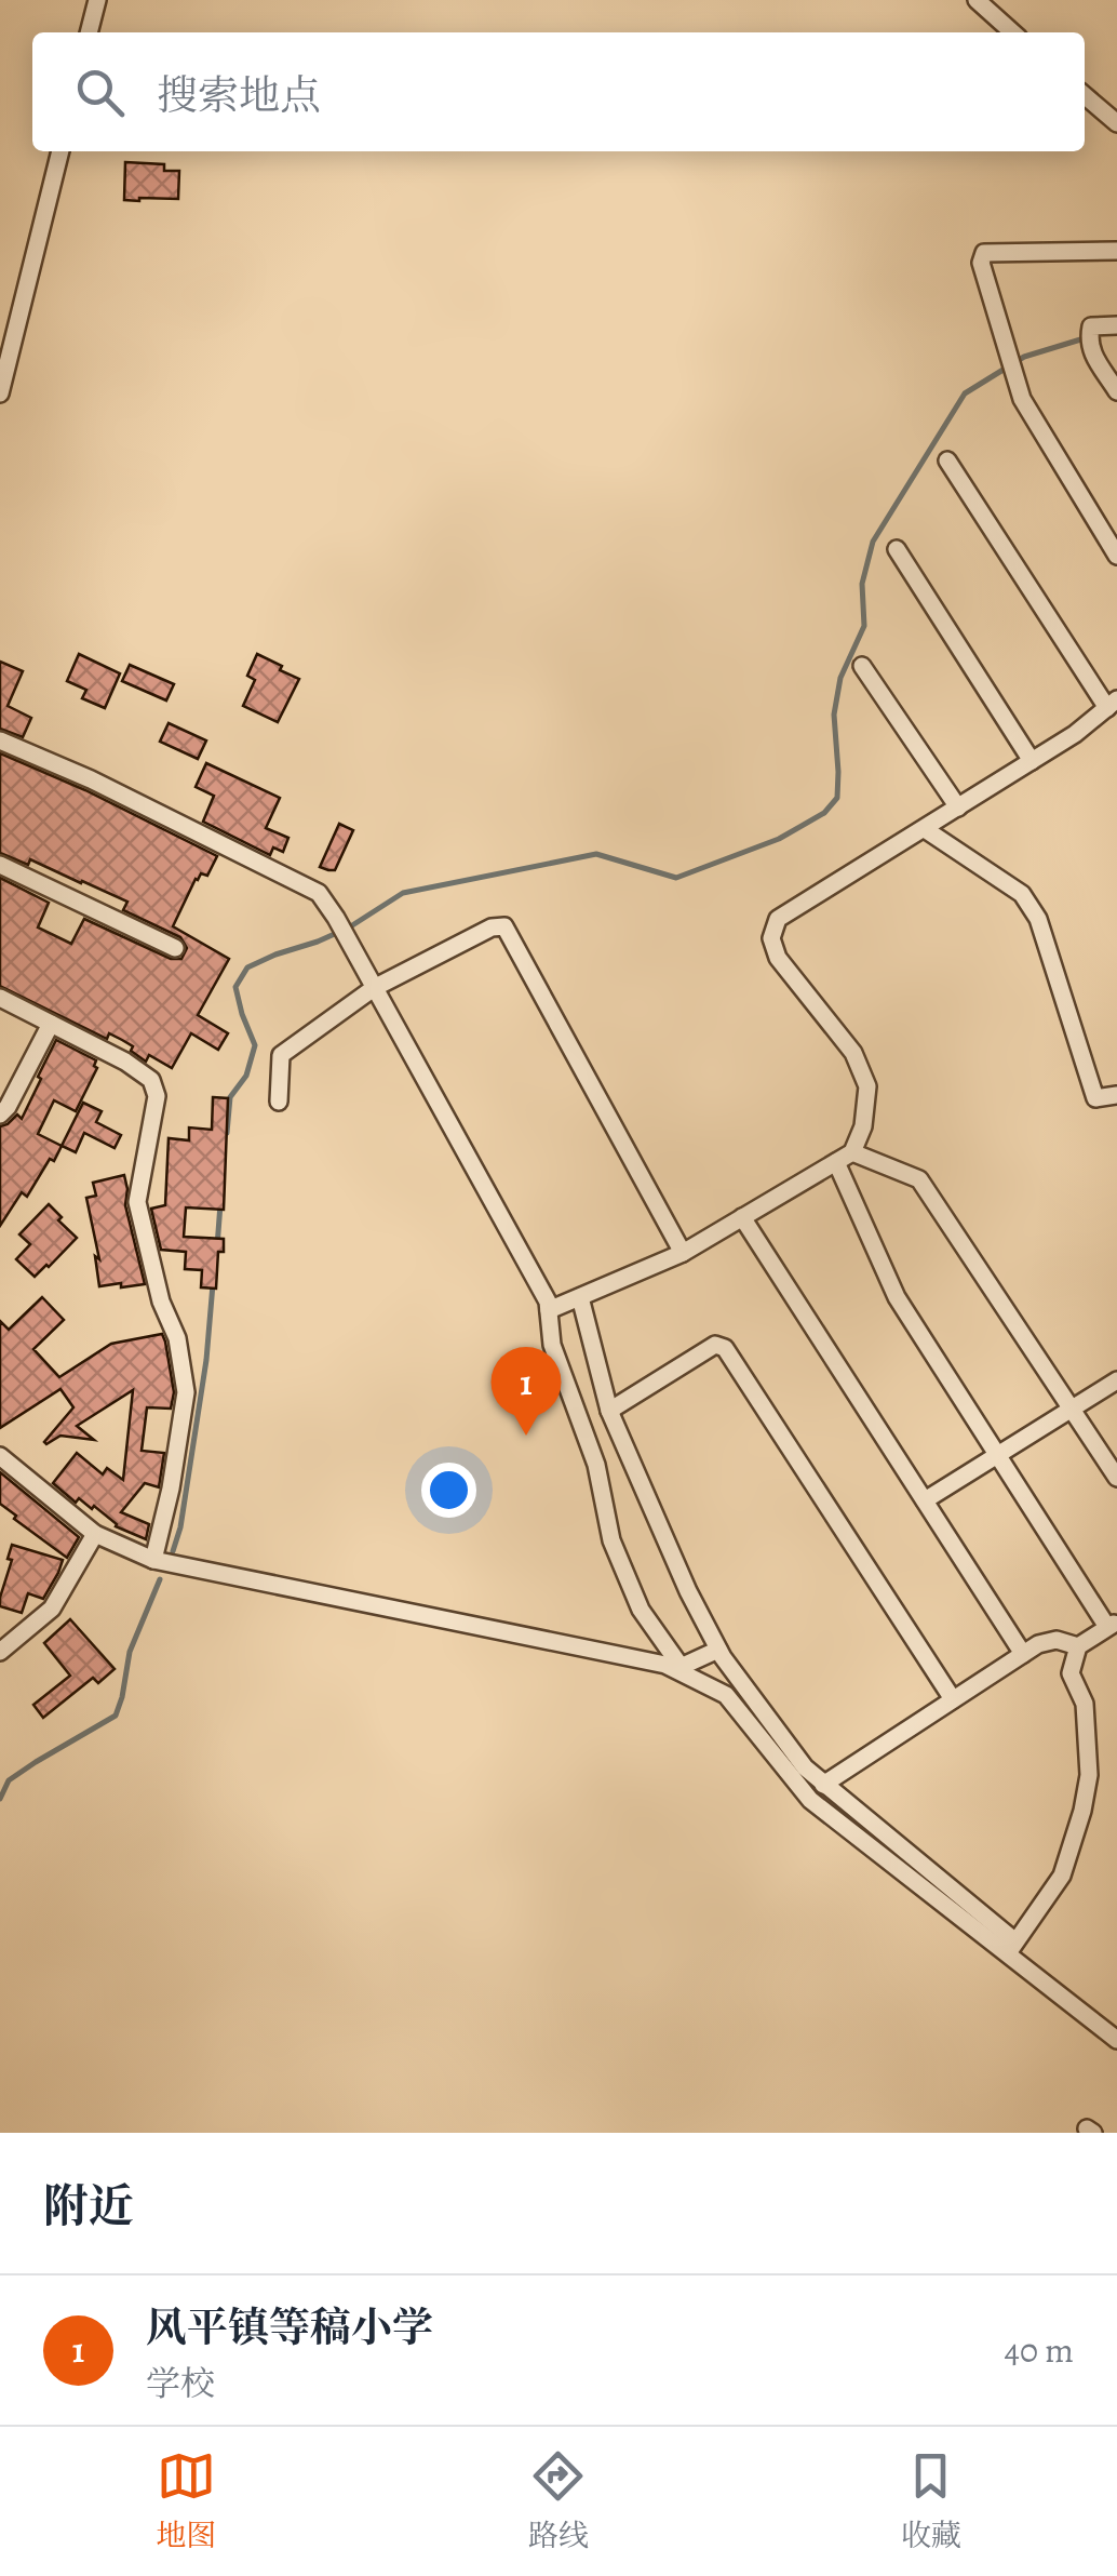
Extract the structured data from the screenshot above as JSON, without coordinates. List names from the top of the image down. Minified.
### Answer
{"page":{"search":"搜索地点","pins":"1","heading":"附近","list":[{"mark":"1","name":"风平镇等稿小学","note":"学校","value":"40 m"}],"nav":["地图","路线","收藏"]}}
